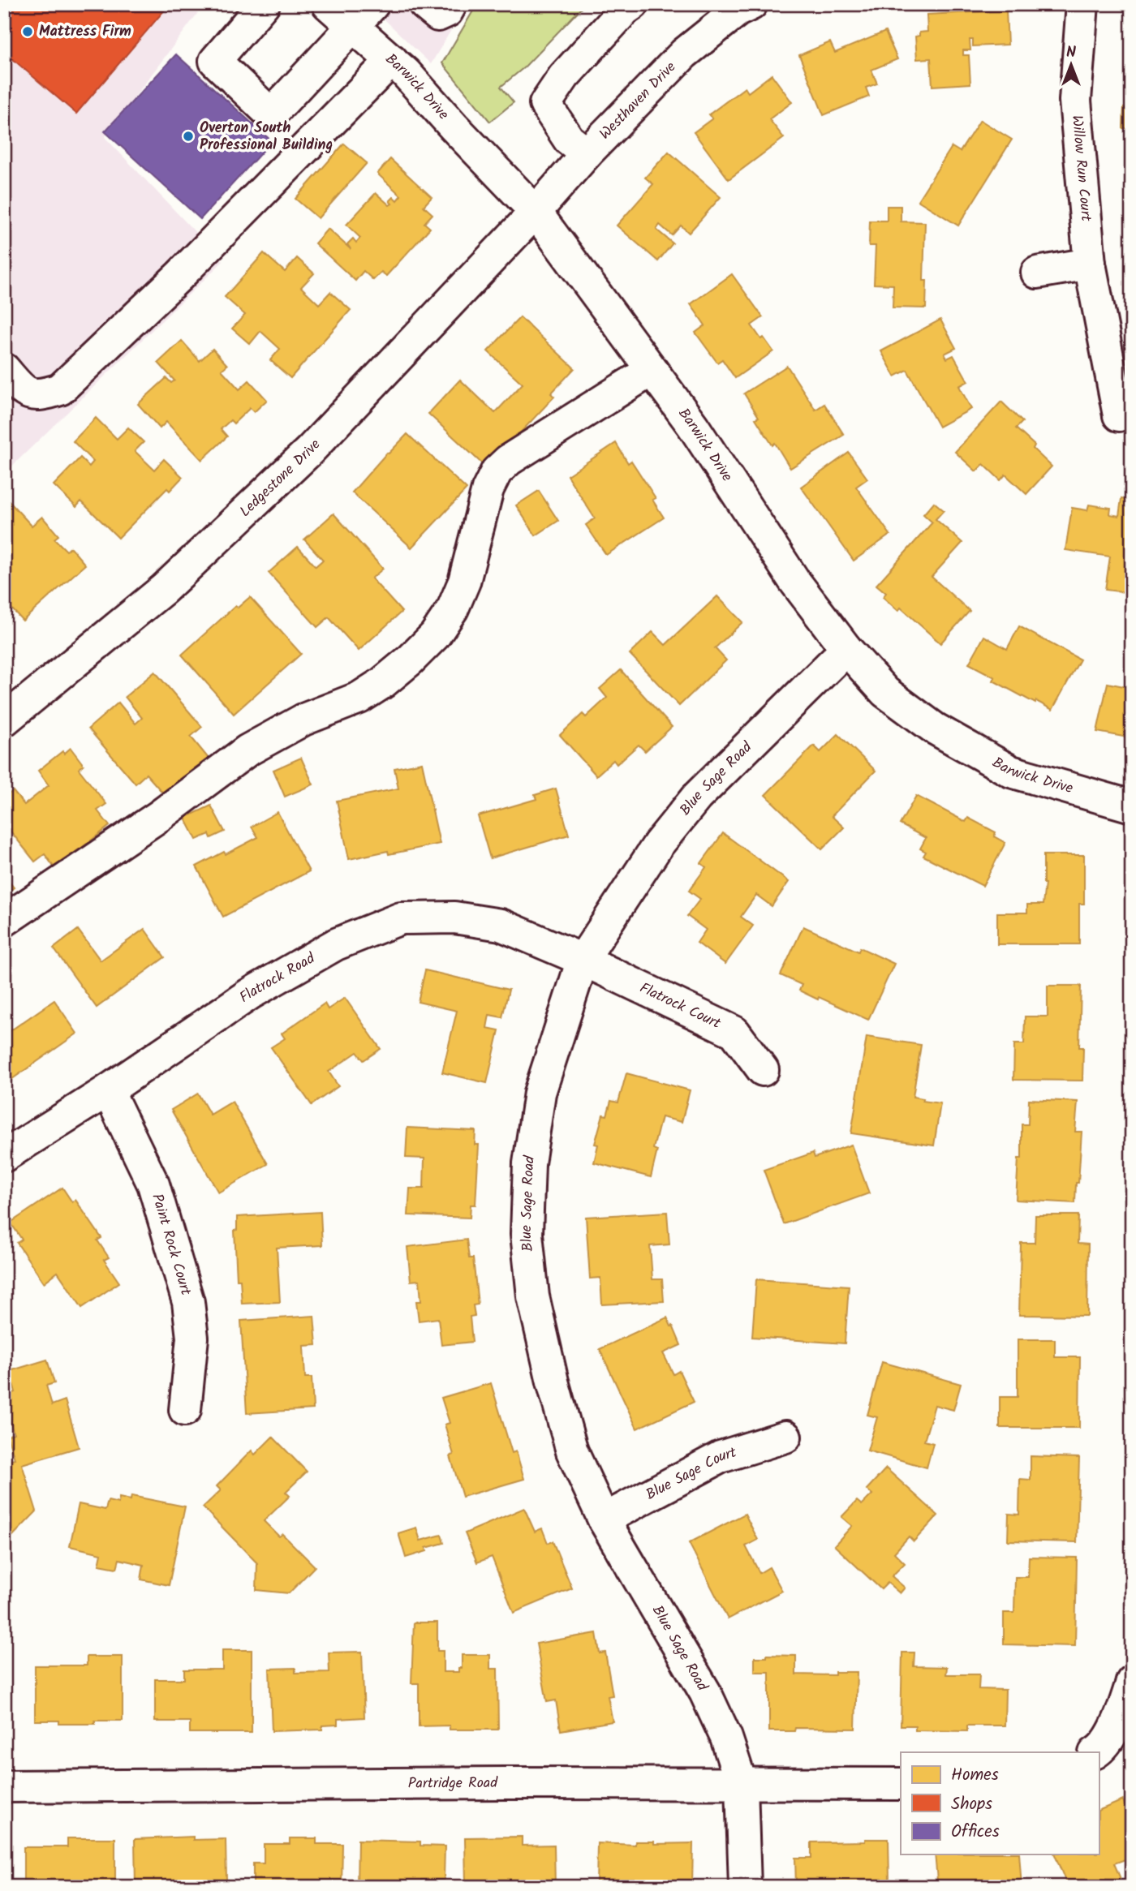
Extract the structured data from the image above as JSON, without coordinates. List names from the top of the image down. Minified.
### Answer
{"streets":{"street":["Barwick Drive","Westhaven Drive","Willow Run Court","Ledgestone Drive","Blue Sage Road","Flatrock Road","Flatrock Court","Paint Rock Court","Blue Sage Court","Partridge Road"]},"crossings":[["Barwick Drive","Westhaven Drive"],["Barwick Drive","Ledgestone Drive"],["Barwick Drive","Blue Sage Road"],["Westhaven Drive","Ledgestone Drive"],["Blue Sage Road","Flatrock Road"],["Blue Sage Road","Flatrock Court"],["Blue Sage Road","Blue Sage Court"],["Blue Sage Road","Partridge Road"],["Flatrock Road","Flatrock Court"],["Flatrock Road","Paint Rock Court"]],"places":["Mattress Firm","Overton South Professional Building"],"legend":["Homes","Shops","Offices"],"north":"top"}
